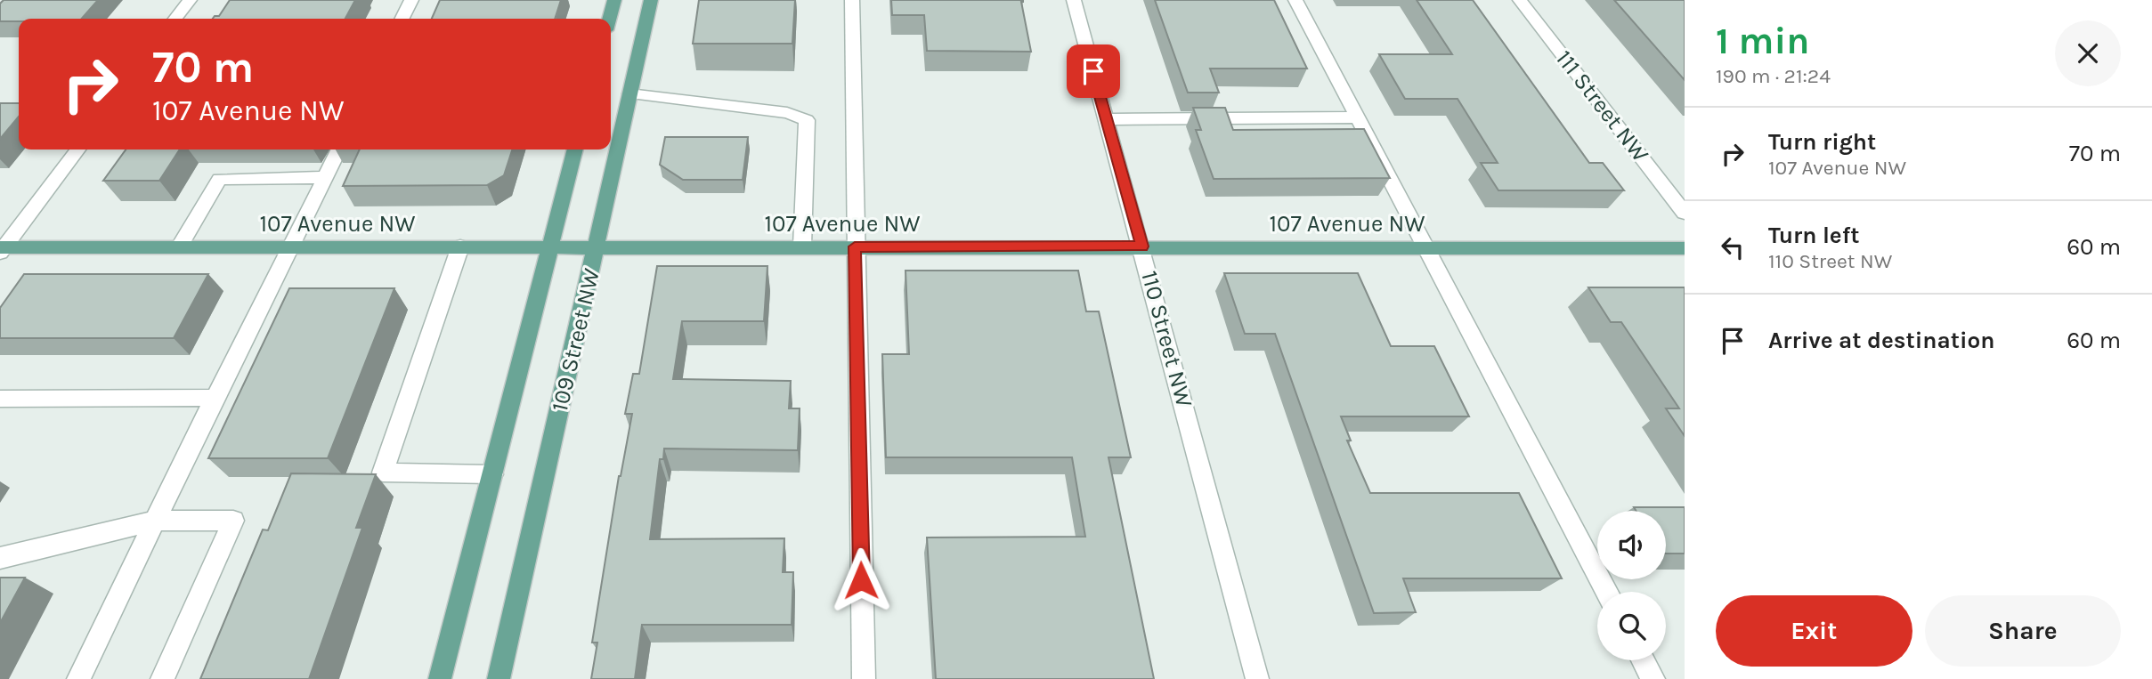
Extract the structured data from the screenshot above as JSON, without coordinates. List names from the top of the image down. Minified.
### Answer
{"streets":{"main road":["107 Avenue NW","109 Street NW"],"street":["111 Street NW","110 Street NW"]},"crossings":[["107 Avenue NW","110 Street NW"],["107 Avenue NW","109 Street NW"]],"page":{"heading":["1 min","190 m · 21:24"],"turn":["70 m","107 Avenue NW"],"list":[{"name":"Turn right","note":"107 Avenue NW","value":"70 m"},{"name":"Turn left","note":"110 Street NW","value":"60 m"},{"name":"Arrive at destination","value":"60 m"}],"buttons":["Exit","Share"]}}
